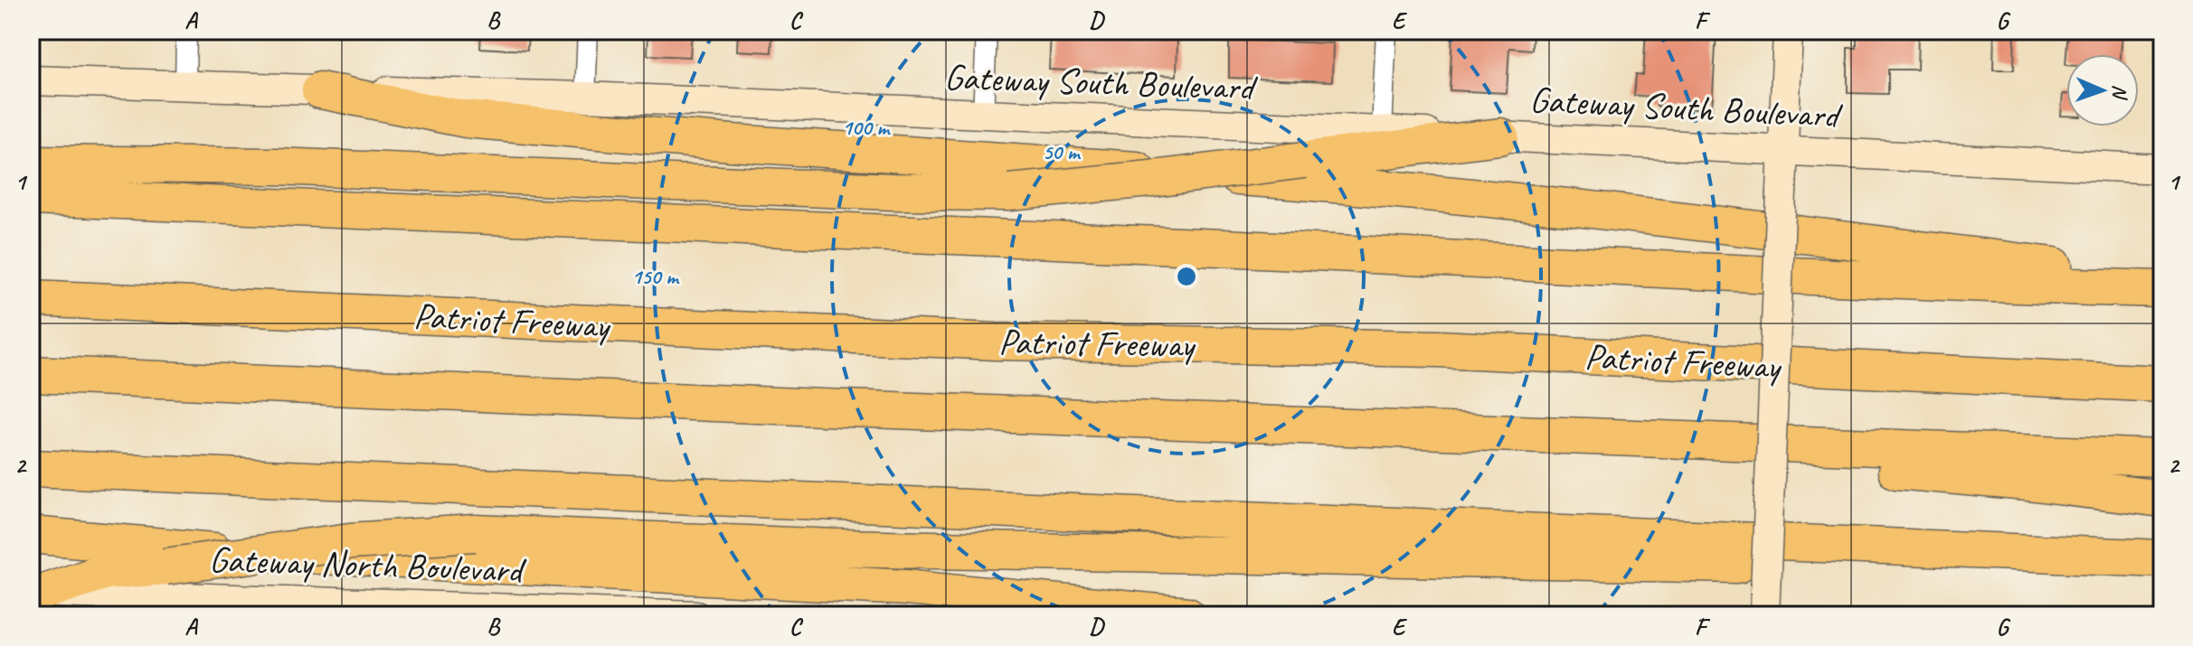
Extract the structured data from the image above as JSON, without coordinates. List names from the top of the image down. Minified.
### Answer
{"streets":{"highway":["Patriot Freeway"],"main road":["Gateway South Boulevard","Gateway North Boulevard"]},"north":"right","grid":{"columns":["A","B","C","D","E","F","G"],"rows":["1","2"]},"rings":["100 m","50 m","150 m"]}
